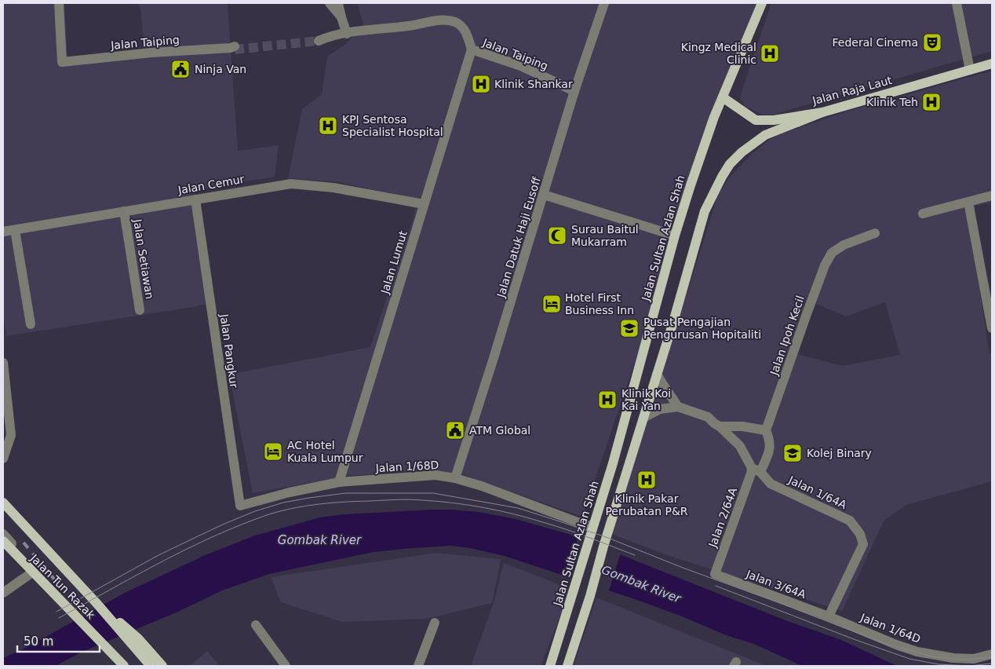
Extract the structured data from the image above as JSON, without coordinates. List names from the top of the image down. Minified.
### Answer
{"streets":{"main road":["Jalan Raja Laut","Jalan Sultan Azlan Shah","Jalan Tun Razak"],"street":["Jalan Taiping","Jalan Cemur","Jalan Datuk Haji Eusoff","Jalan Setiawan","Jalan Lumut","Jalan Ipoh Kecil","Jalan Pangkur","Jalan 1/68D","Jalan 1/64A","Jalan 2/64A","Jalan 3/64A","Jalan 1/64D"]},"crossings":[["Jalan Taiping","Jalan Datuk Haji Eusoff"],["Jalan Taiping","Jalan Lumut"],["Jalan Raja Laut","Jalan Sultan Azlan Shah"],["Jalan Cemur","Jalan Setiawan"],["Jalan Cemur","Jalan Lumut"],["Jalan Cemur","Jalan Pangkur"],["Jalan Datuk Haji Eusoff","Jalan 1/68D"],["Jalan Sultan Azlan Shah","Jalan 1/68D"],["Jalan Lumut","Jalan 1/68D"],["Jalan Pangkur","Jalan 1/68D"],["Jalan 1/64A","Jalan 2/64A"],["Jalan 1/64A","Jalan 3/64A"],["Jalan 1/64A","Jalan 1/64D"],["Jalan 2/64A","Jalan 3/64A"],["Jalan 3/64A","Jalan 1/64D"]],"water":["Gombak River"],"places":{"theatre":["Federal Cinema"],"hospital":["Kingz Medical Clinic","Klinik Shankar","Klinik Teh","KPJ Sentosa Specialist Hospital","Klinik Koi Kai Yan","Klinik Pakar Perubatan P&R"],"public building":["Ninja Van","ATM Global"],"mosque":["Surau Baitul Mukarram"],"hotel":["Hotel First Business Inn","AC Hotel Kuala Lumpur"],"school or university":["Pusat Pengajian Pengurusan Hopitaliti","Kolej Binary"]},"scale_bar":"50 m"}
